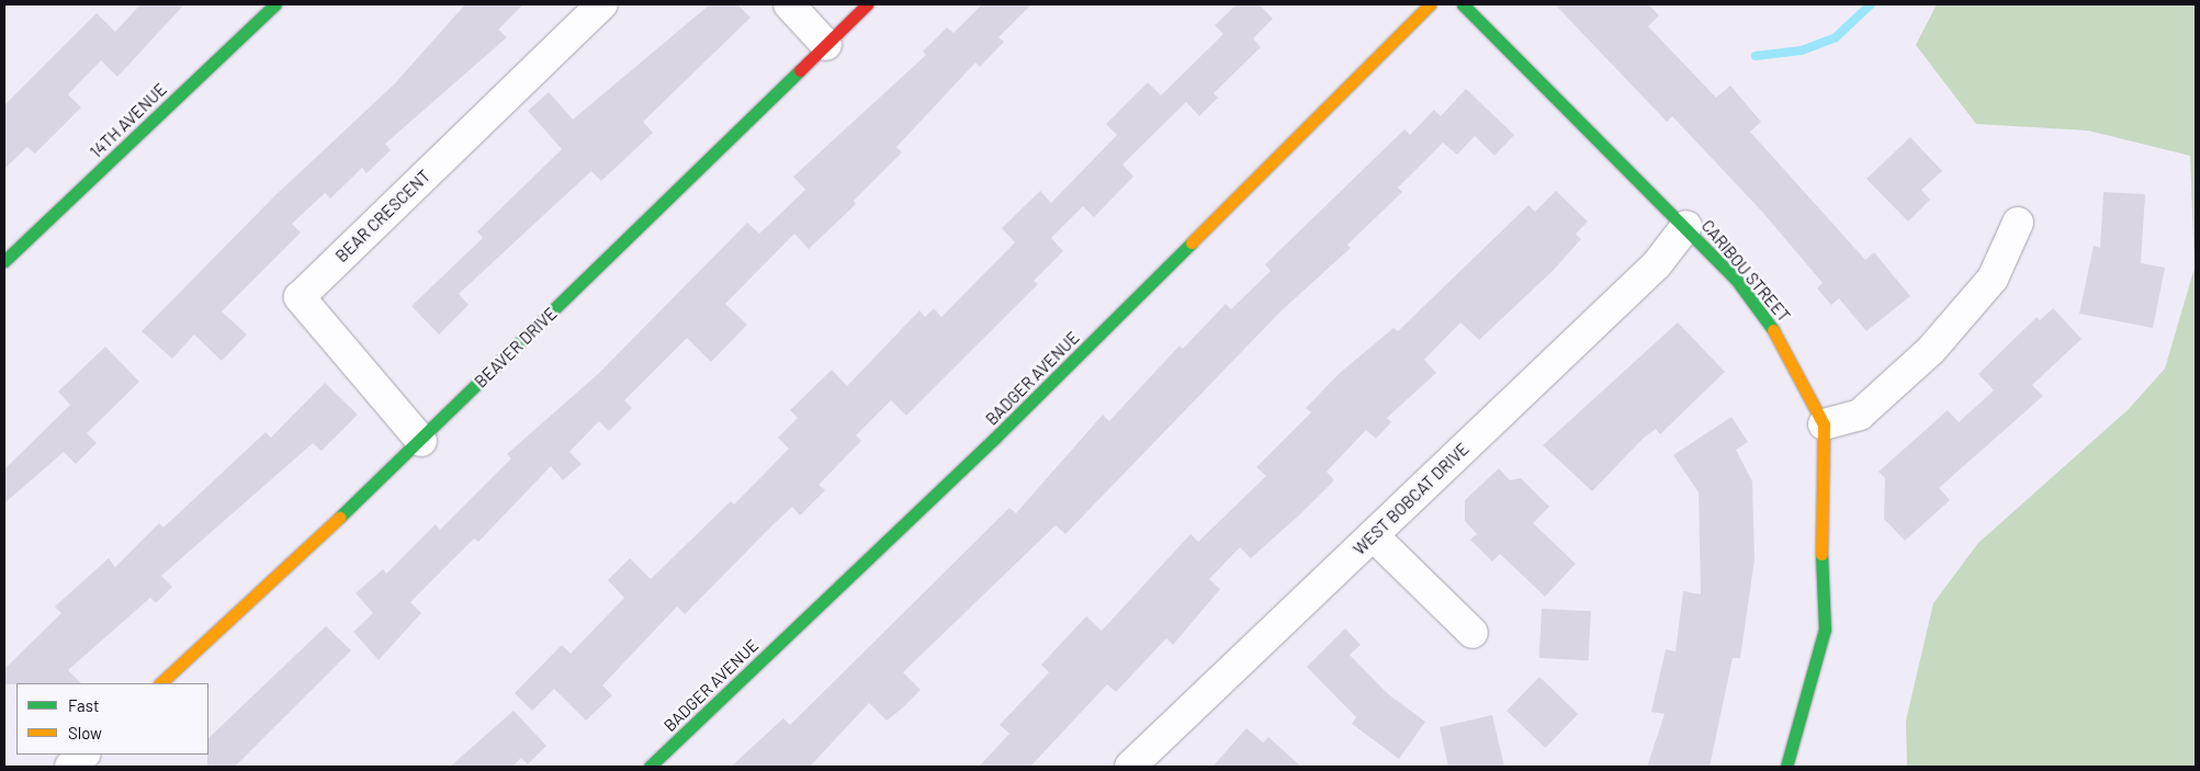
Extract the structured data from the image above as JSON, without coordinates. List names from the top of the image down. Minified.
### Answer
{"streets":{"street":["14TH AVENUE","BEAR CRESCENT","CARIBOU STREET","BEAVER DRIVE","BADGER AVENUE","WEST BOBCAT DRIVE"]},"crossings":[["BEAR CRESCENT","BEAVER DRIVE"],["CARIBOU STREET","WEST BOBCAT DRIVE"]],"legend":["Fast","Slow"]}
